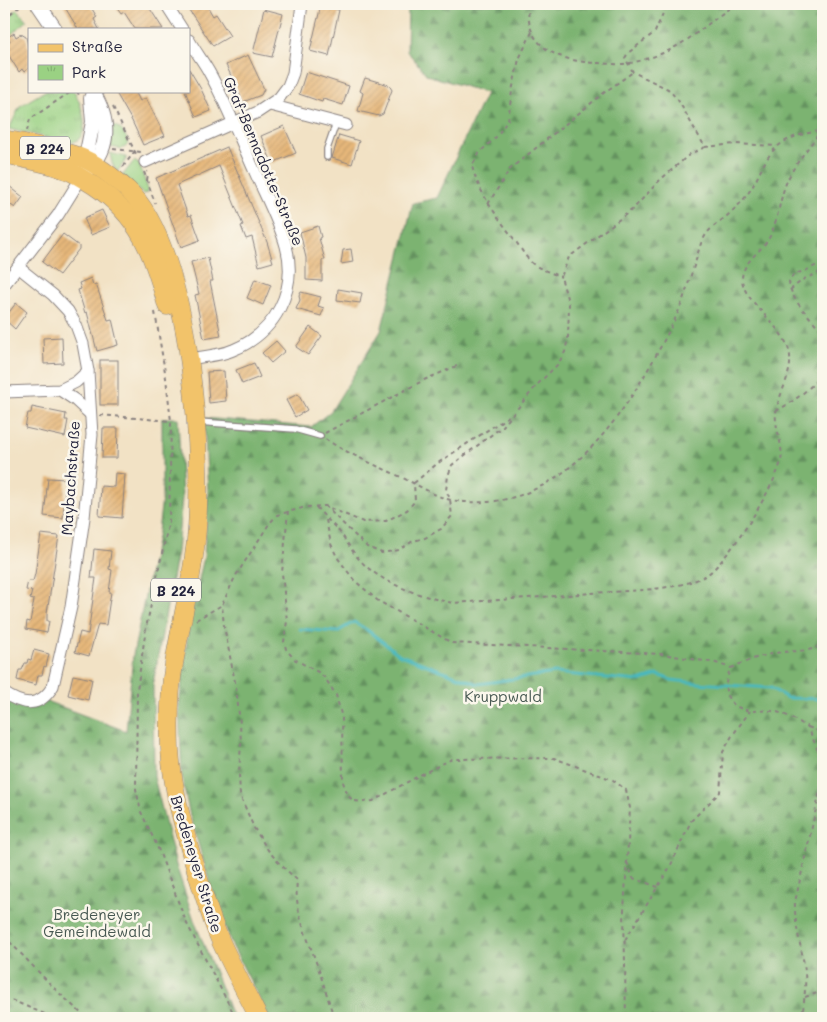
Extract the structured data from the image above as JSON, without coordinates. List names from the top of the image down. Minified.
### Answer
{"streets":{"main road":["B 224","Bredeneyer Straße"],"street":["Graf-Bernadotte-Straße","Maybachstraße"]},"crossings":[["B 224","Bredeneyer Straße"],["Graf-Bernadotte-Straße","Bredeneyer Straße"]],"parks":["Kruppwald","Bredeneyer Gemeindewald"],"legend":["Straße","Park"]}
